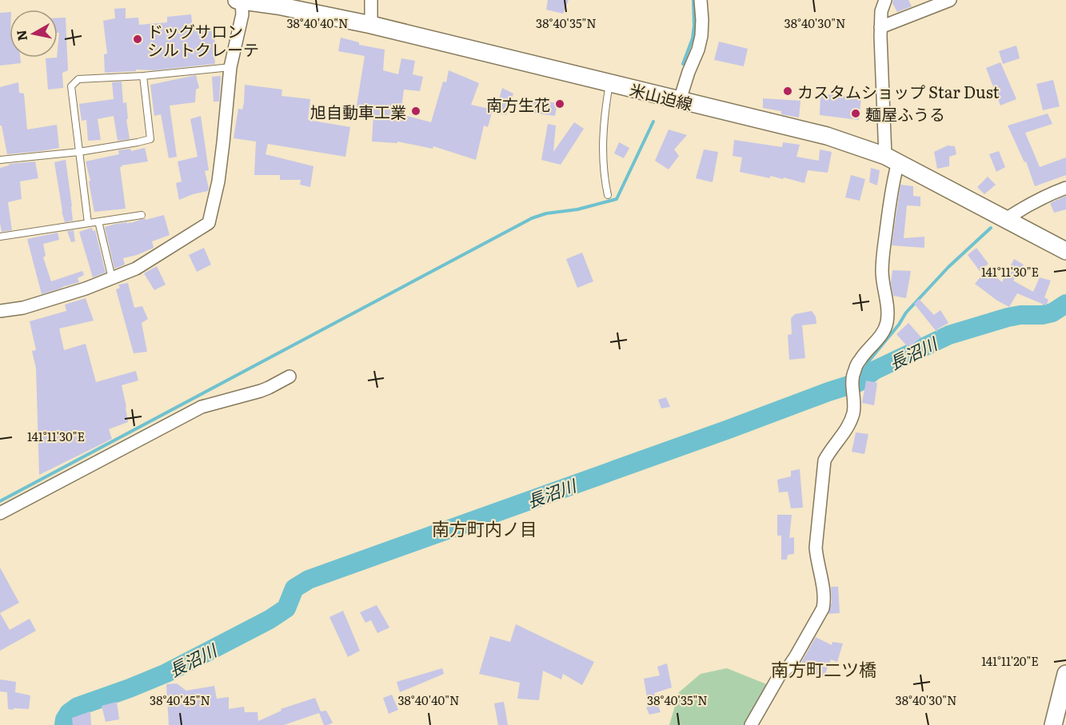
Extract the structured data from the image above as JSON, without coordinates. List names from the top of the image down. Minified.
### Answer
{"streets":{"main road":["米山迫線"]},"districts":["南方町内ノ目","南方町二ツ橋"],"water":["長沼川"],"places":["ドッグサロン シルトクレーテ","カスタムショップ Star Dust","南方生花","旭自動車工業","麺屋ふうる"],"north":"left","coordinates":["38°40'40\"N","38°40'35\"N","38°40'30\"N","141°11'30\"E","141°11'20\"E","38°40'45\"N"]}
